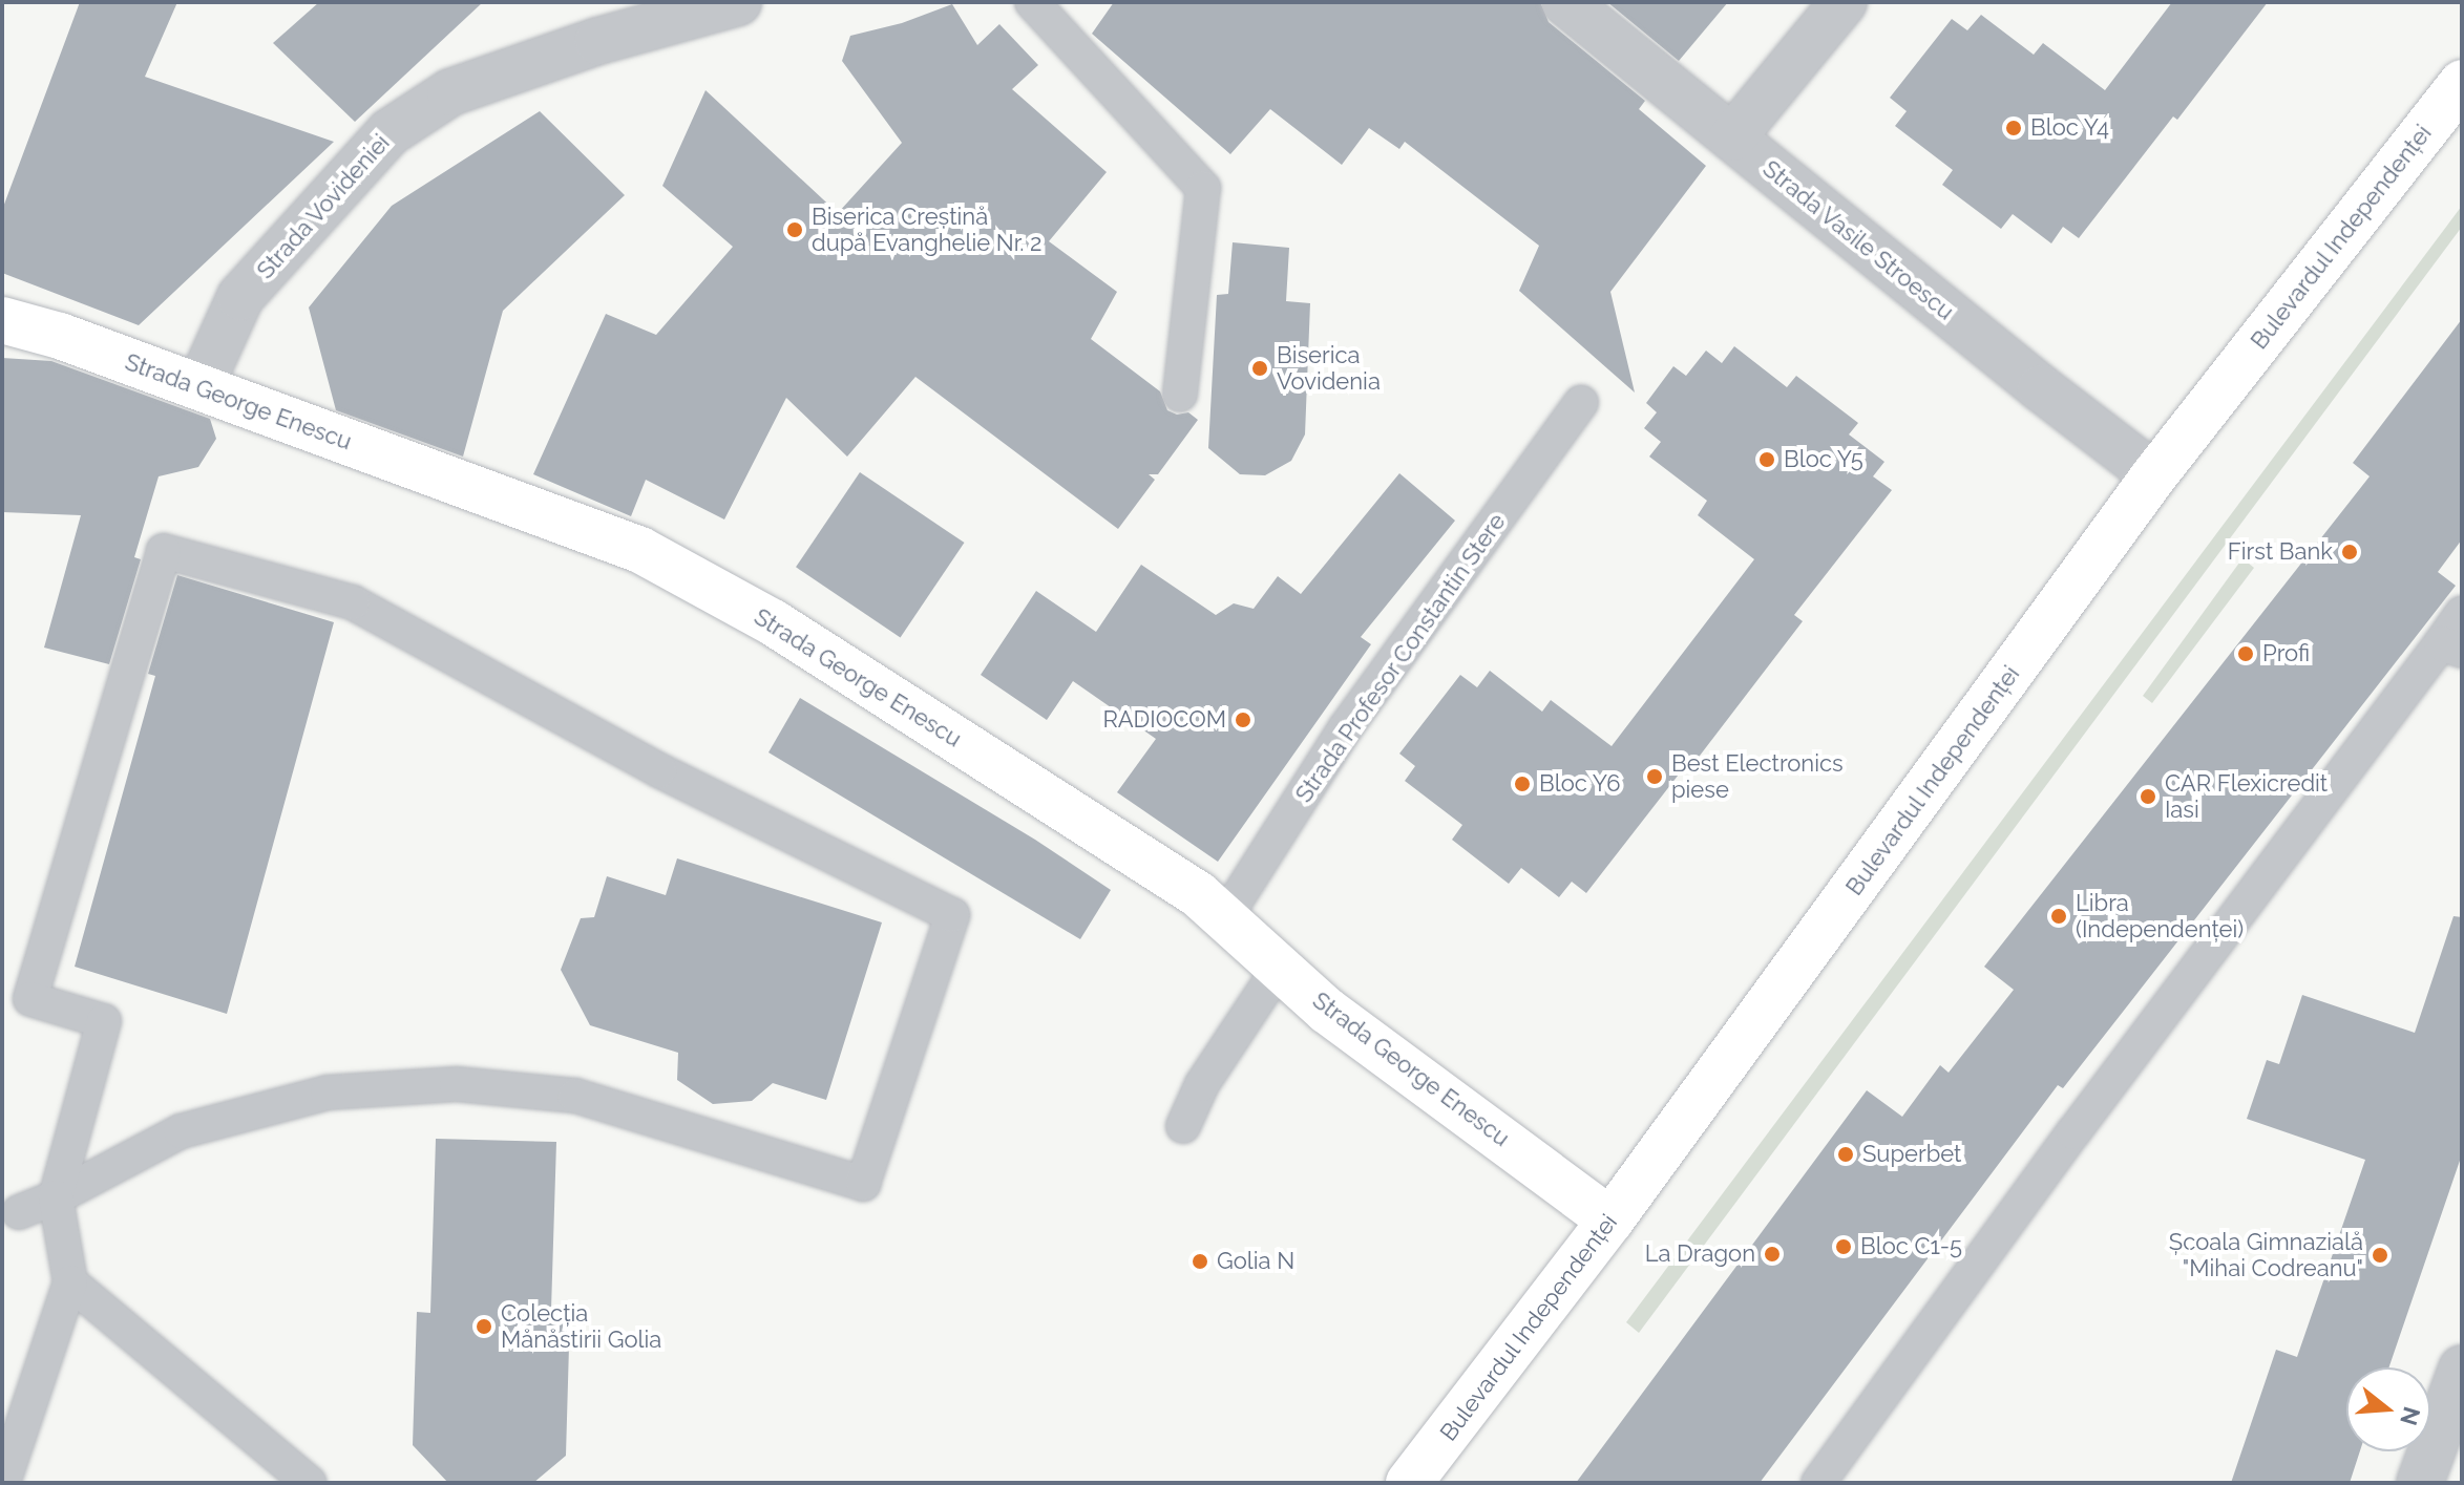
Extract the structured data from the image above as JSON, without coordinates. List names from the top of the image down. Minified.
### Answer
{"streets":{"street":["Strada Vovideniei","Bulevardul Independenței","Strada Vasile Stroescu","Strada George Enescu"],"lane":["Strada Profesor Constantin Stere"]},"crossings":[["Strada Vovideniei","Strada George Enescu"],["Bulevardul Independenței","Strada Vasile Stroescu"],["Bulevardul Independenței","Strada George Enescu"],["Strada George Enescu","Strada Profesor Constantin Stere"]],"places":["Bloc Y4","Biserica Creștină după Evanghelie Nr. 2","Biserica Vovidenia","Bloc Y5","First Bank","Profi","RADIOCOM","Best Electronics piese","Bloc Y6","CAR Flexicredit Iasi","Libra (Independenței)","Superbet","Bloc C1-5","La Dragon","Școala Gimnazială \"Mihai Codreanu\"","Golia N","Colecția Mănăstirii Golia"],"north":"right"}
